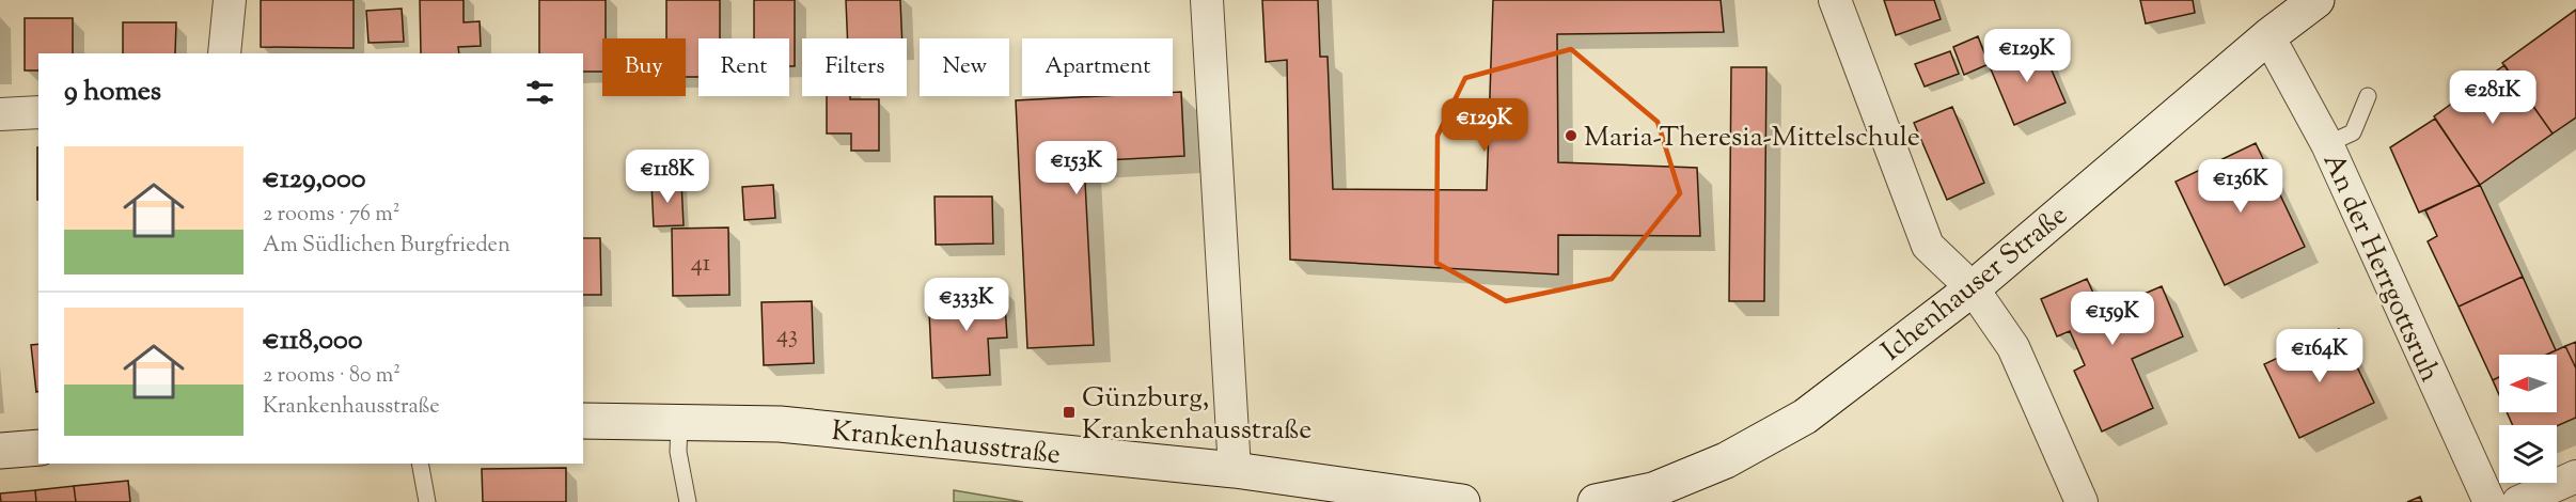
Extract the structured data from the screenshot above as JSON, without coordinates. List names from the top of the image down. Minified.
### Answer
{"streets":{"street":["An der Herrgottsruh","Ichenhauser Straße","Krankenhausstraße"]},"crossings":[["An der Herrgottsruh","Ichenhauser Straße"]],"places":{"other":["Maria-Theresia-Mittelschule"],"transit":["Günzburg, Krankenhausstraße"]},"house_numbers":["41","43"],"north":"left","page":{"price":["€129K","€281K","€129K","€153K","€118K","€136K","€333K","€159K","€164K"],"chip":["Buy","Rent","Filters","New","Apartment"],"heading":"9 homes","list":[{"name":"€129,000","note":"2 rooms · 76 m² · Am Südlichen Burgfrieden"},{"name":"€118,000","note":"2 rooms · 80 m² · Krankenhausstraße"}]}}
